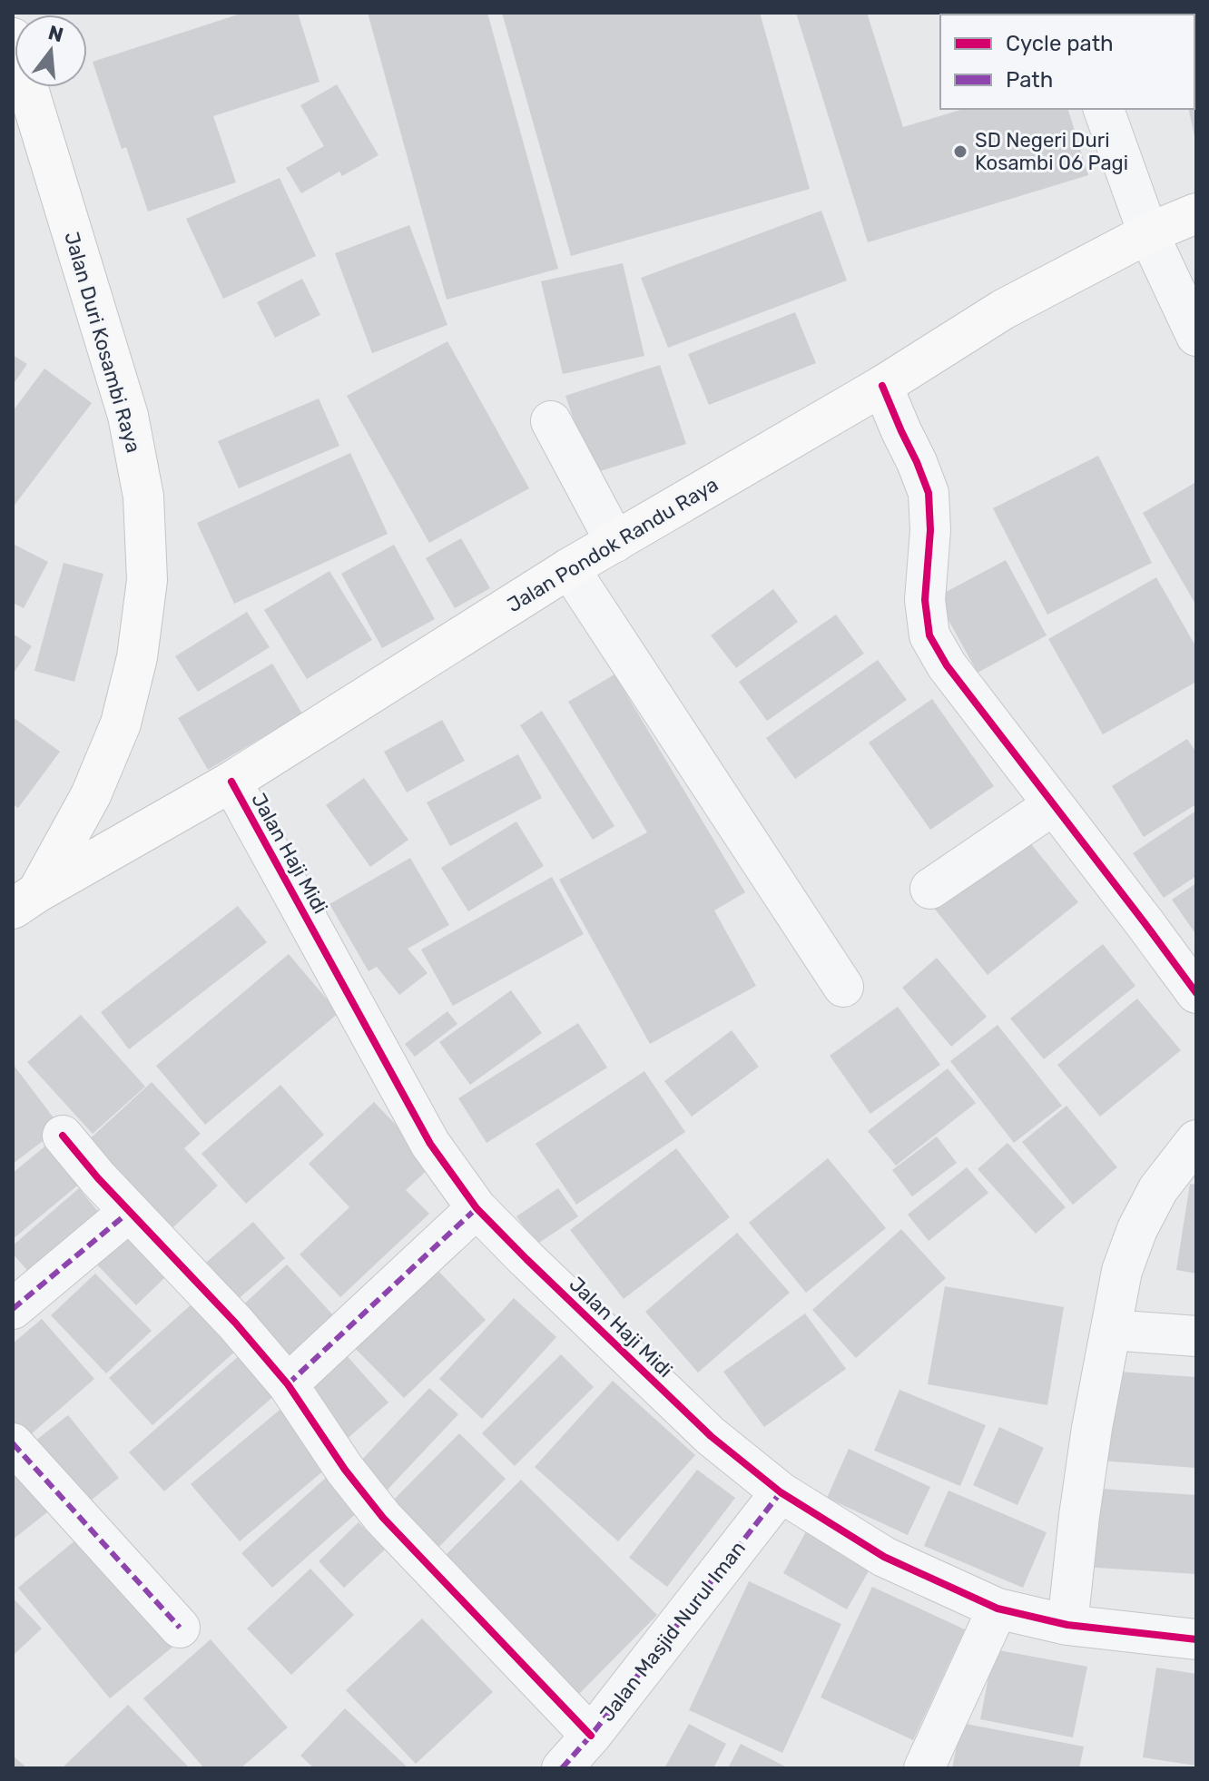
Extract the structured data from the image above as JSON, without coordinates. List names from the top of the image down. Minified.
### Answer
{"streets":{"main road":["Jalan Duri Kosambi Raya","Jalan Pondok Randu Raya"],"street":["Jalan Haji Midi","Jalan Masjid Nurul Iman"]},"crossings":[["Jalan Duri Kosambi Raya","Jalan Pondok Randu Raya"],["Jalan Pondok Randu Raya","Jalan Haji Midi"],["Jalan Haji Midi","Jalan Masjid Nurul Iman"]],"places":["SD Negeri Duri Kosambi 06 Pagi"],"legend":["Cycle path","Path"],"north":"top"}
